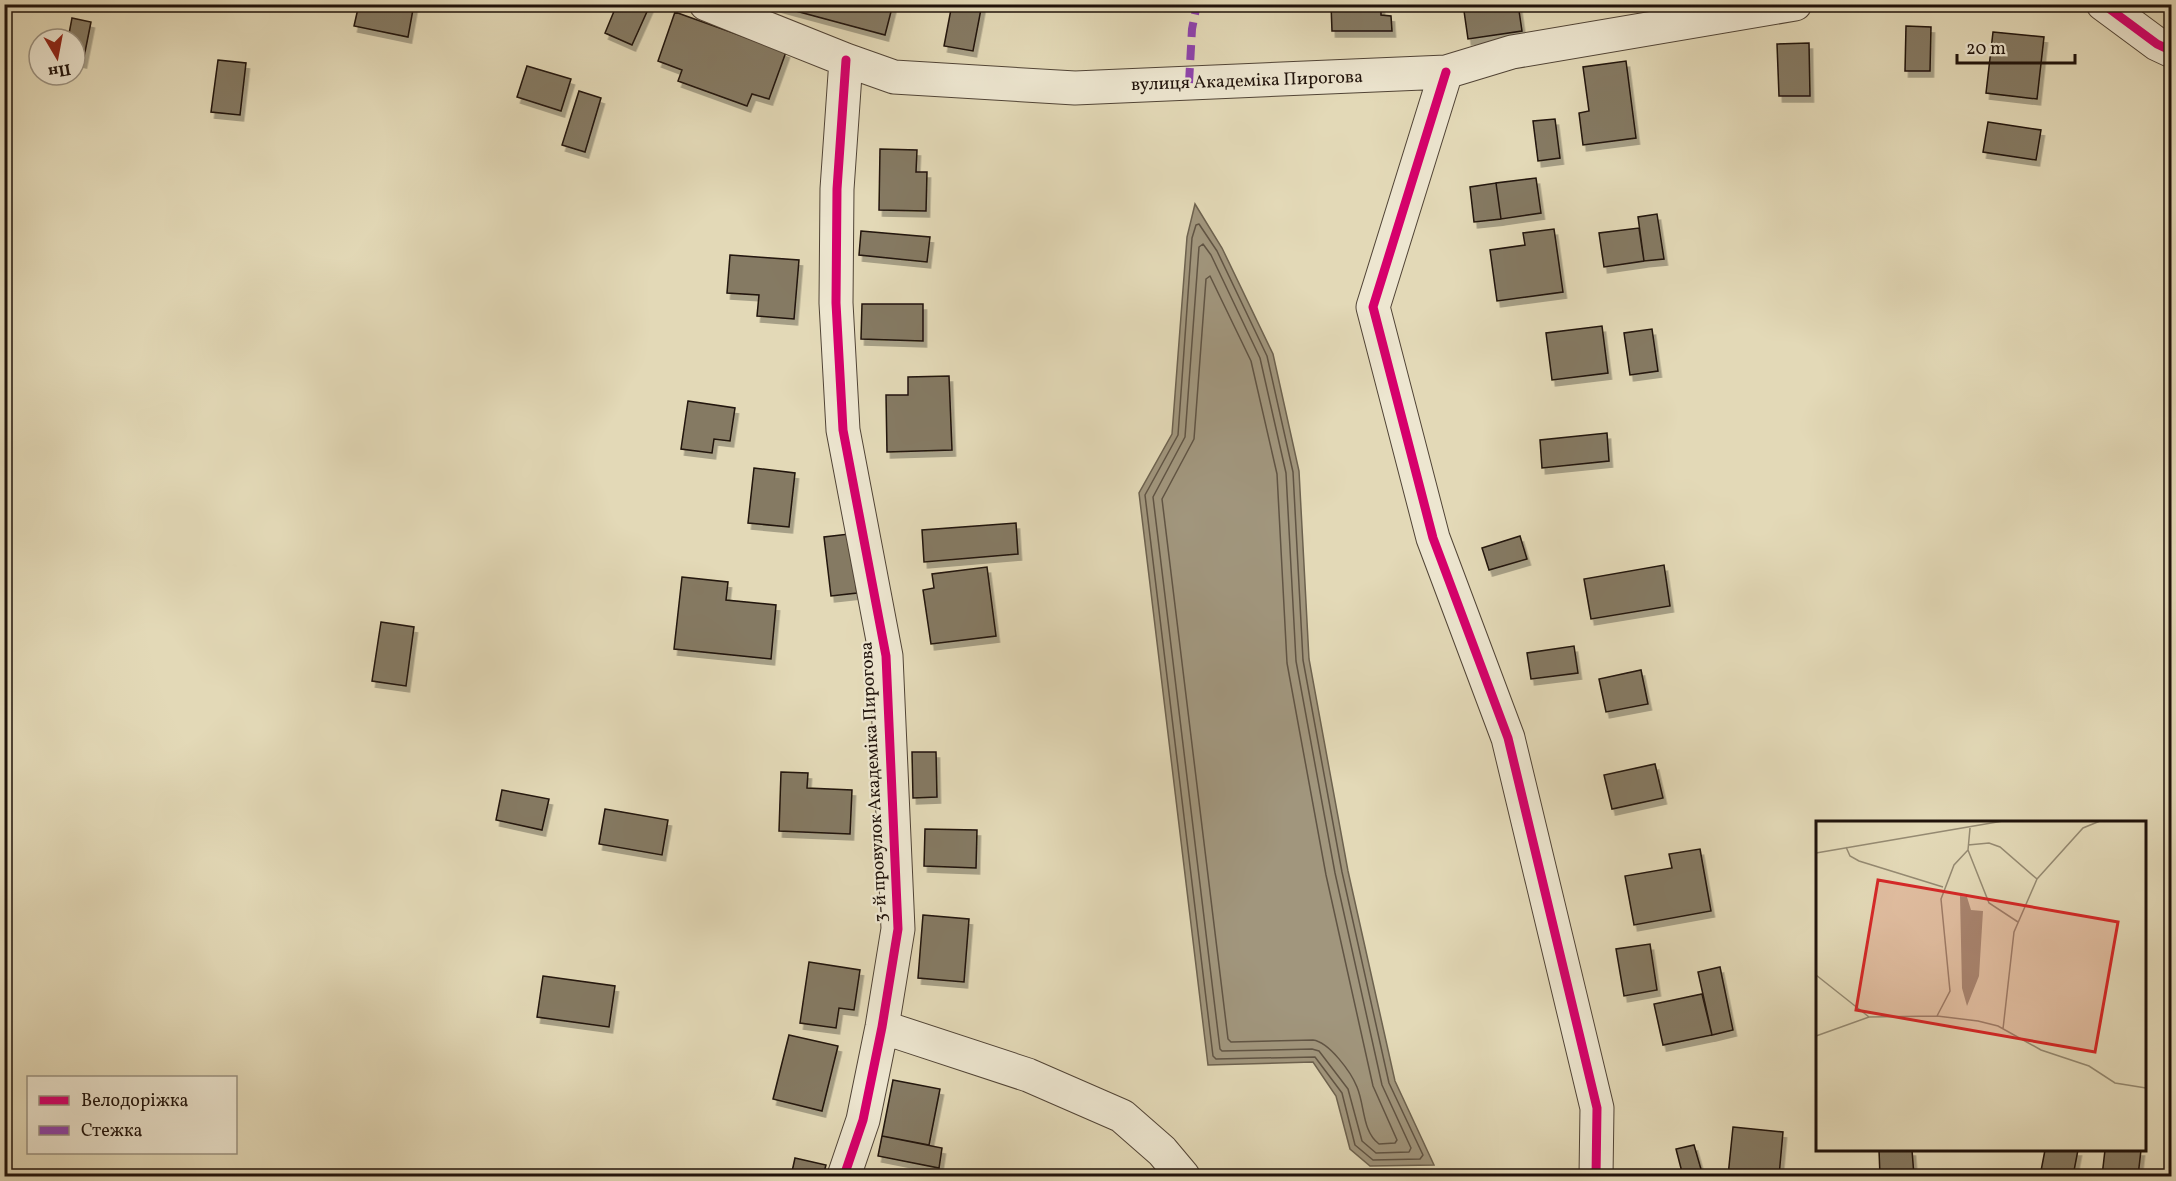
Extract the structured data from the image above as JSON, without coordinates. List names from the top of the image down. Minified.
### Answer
{"streets":{"street":["вулиця Академіка Пирогова","3-й провулок Академіка Пирогова"]},"crossings":[["вулиця Академіка Пирогова","3-й провулок Академіка Пирогова"]],"legend":["Велодоріжка","Стежка"],"scale_bar":"20 m","north":"bottom"}
